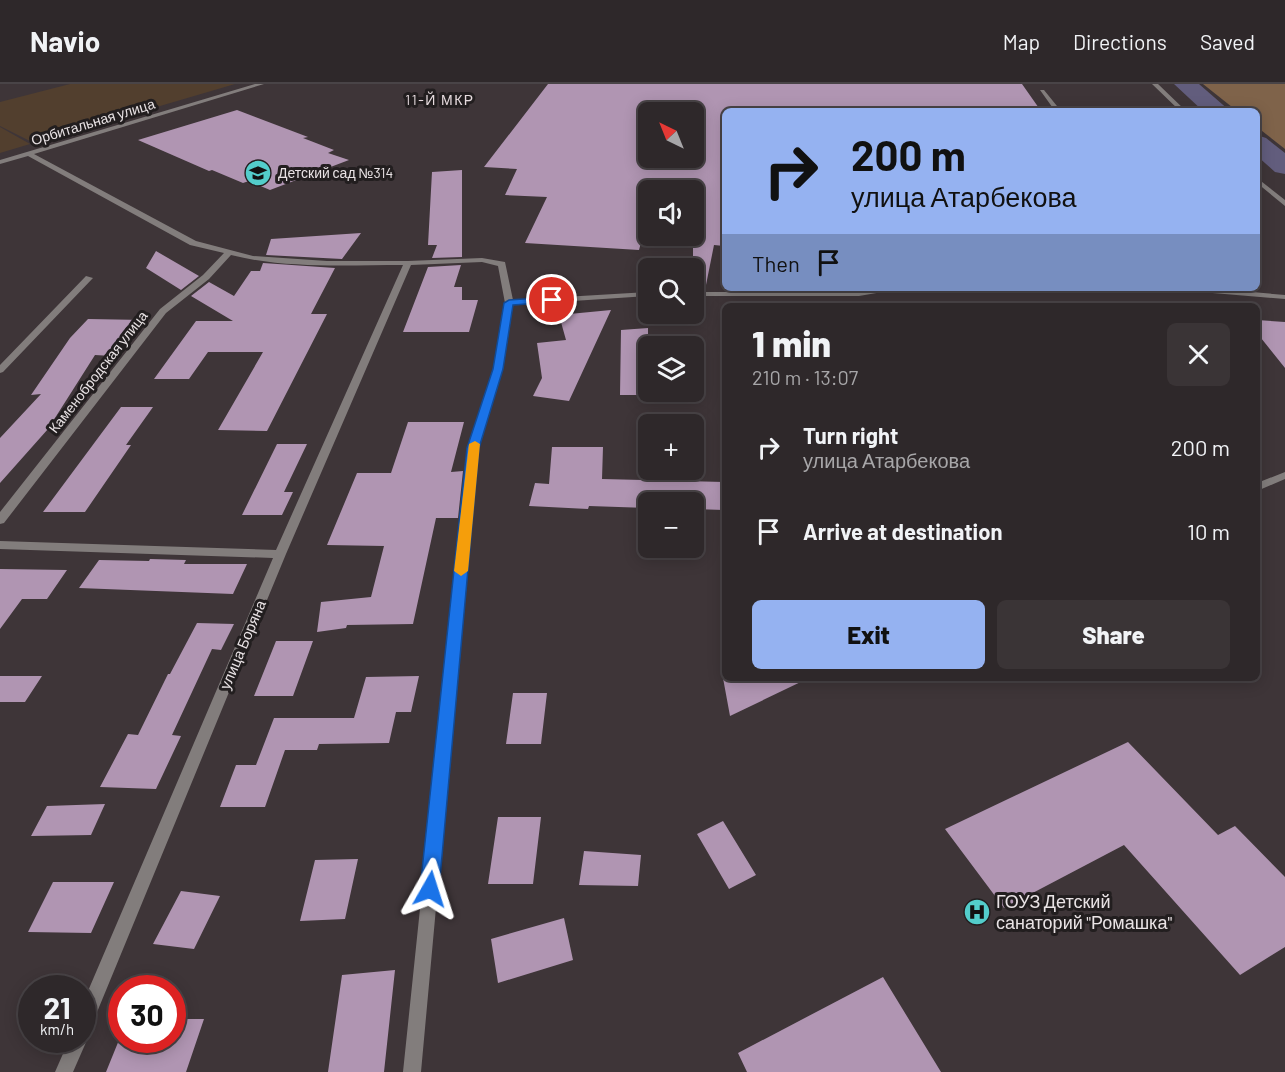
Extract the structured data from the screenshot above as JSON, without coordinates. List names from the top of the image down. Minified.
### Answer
{"streets":{"street":["Орбитальная улица","Каменобродская улица","улица Боряна"]},"districts":["11-Й МКР"],"places":{"school or university":["Детский сад №314"],"hospital":["ГОУЗ Детский санаторий \"Ромашка\""]},"north":"top left","page":{"header":"Navio","nav":["Map","Directions","Saved"],"map_buttons":["+","−"],"turn":["200 m","улица Атарбекова"],"then":"Then","heading":["1 min","210 m · 13:07"],"list":[{"name":"Turn right","note":"улица Атарбекова","value":"200 m"},{"name":"Arrive at destination","value":"10 m"}],"buttons":["Exit","Share"],"speed":"21 km/h","limit":"30"}}
